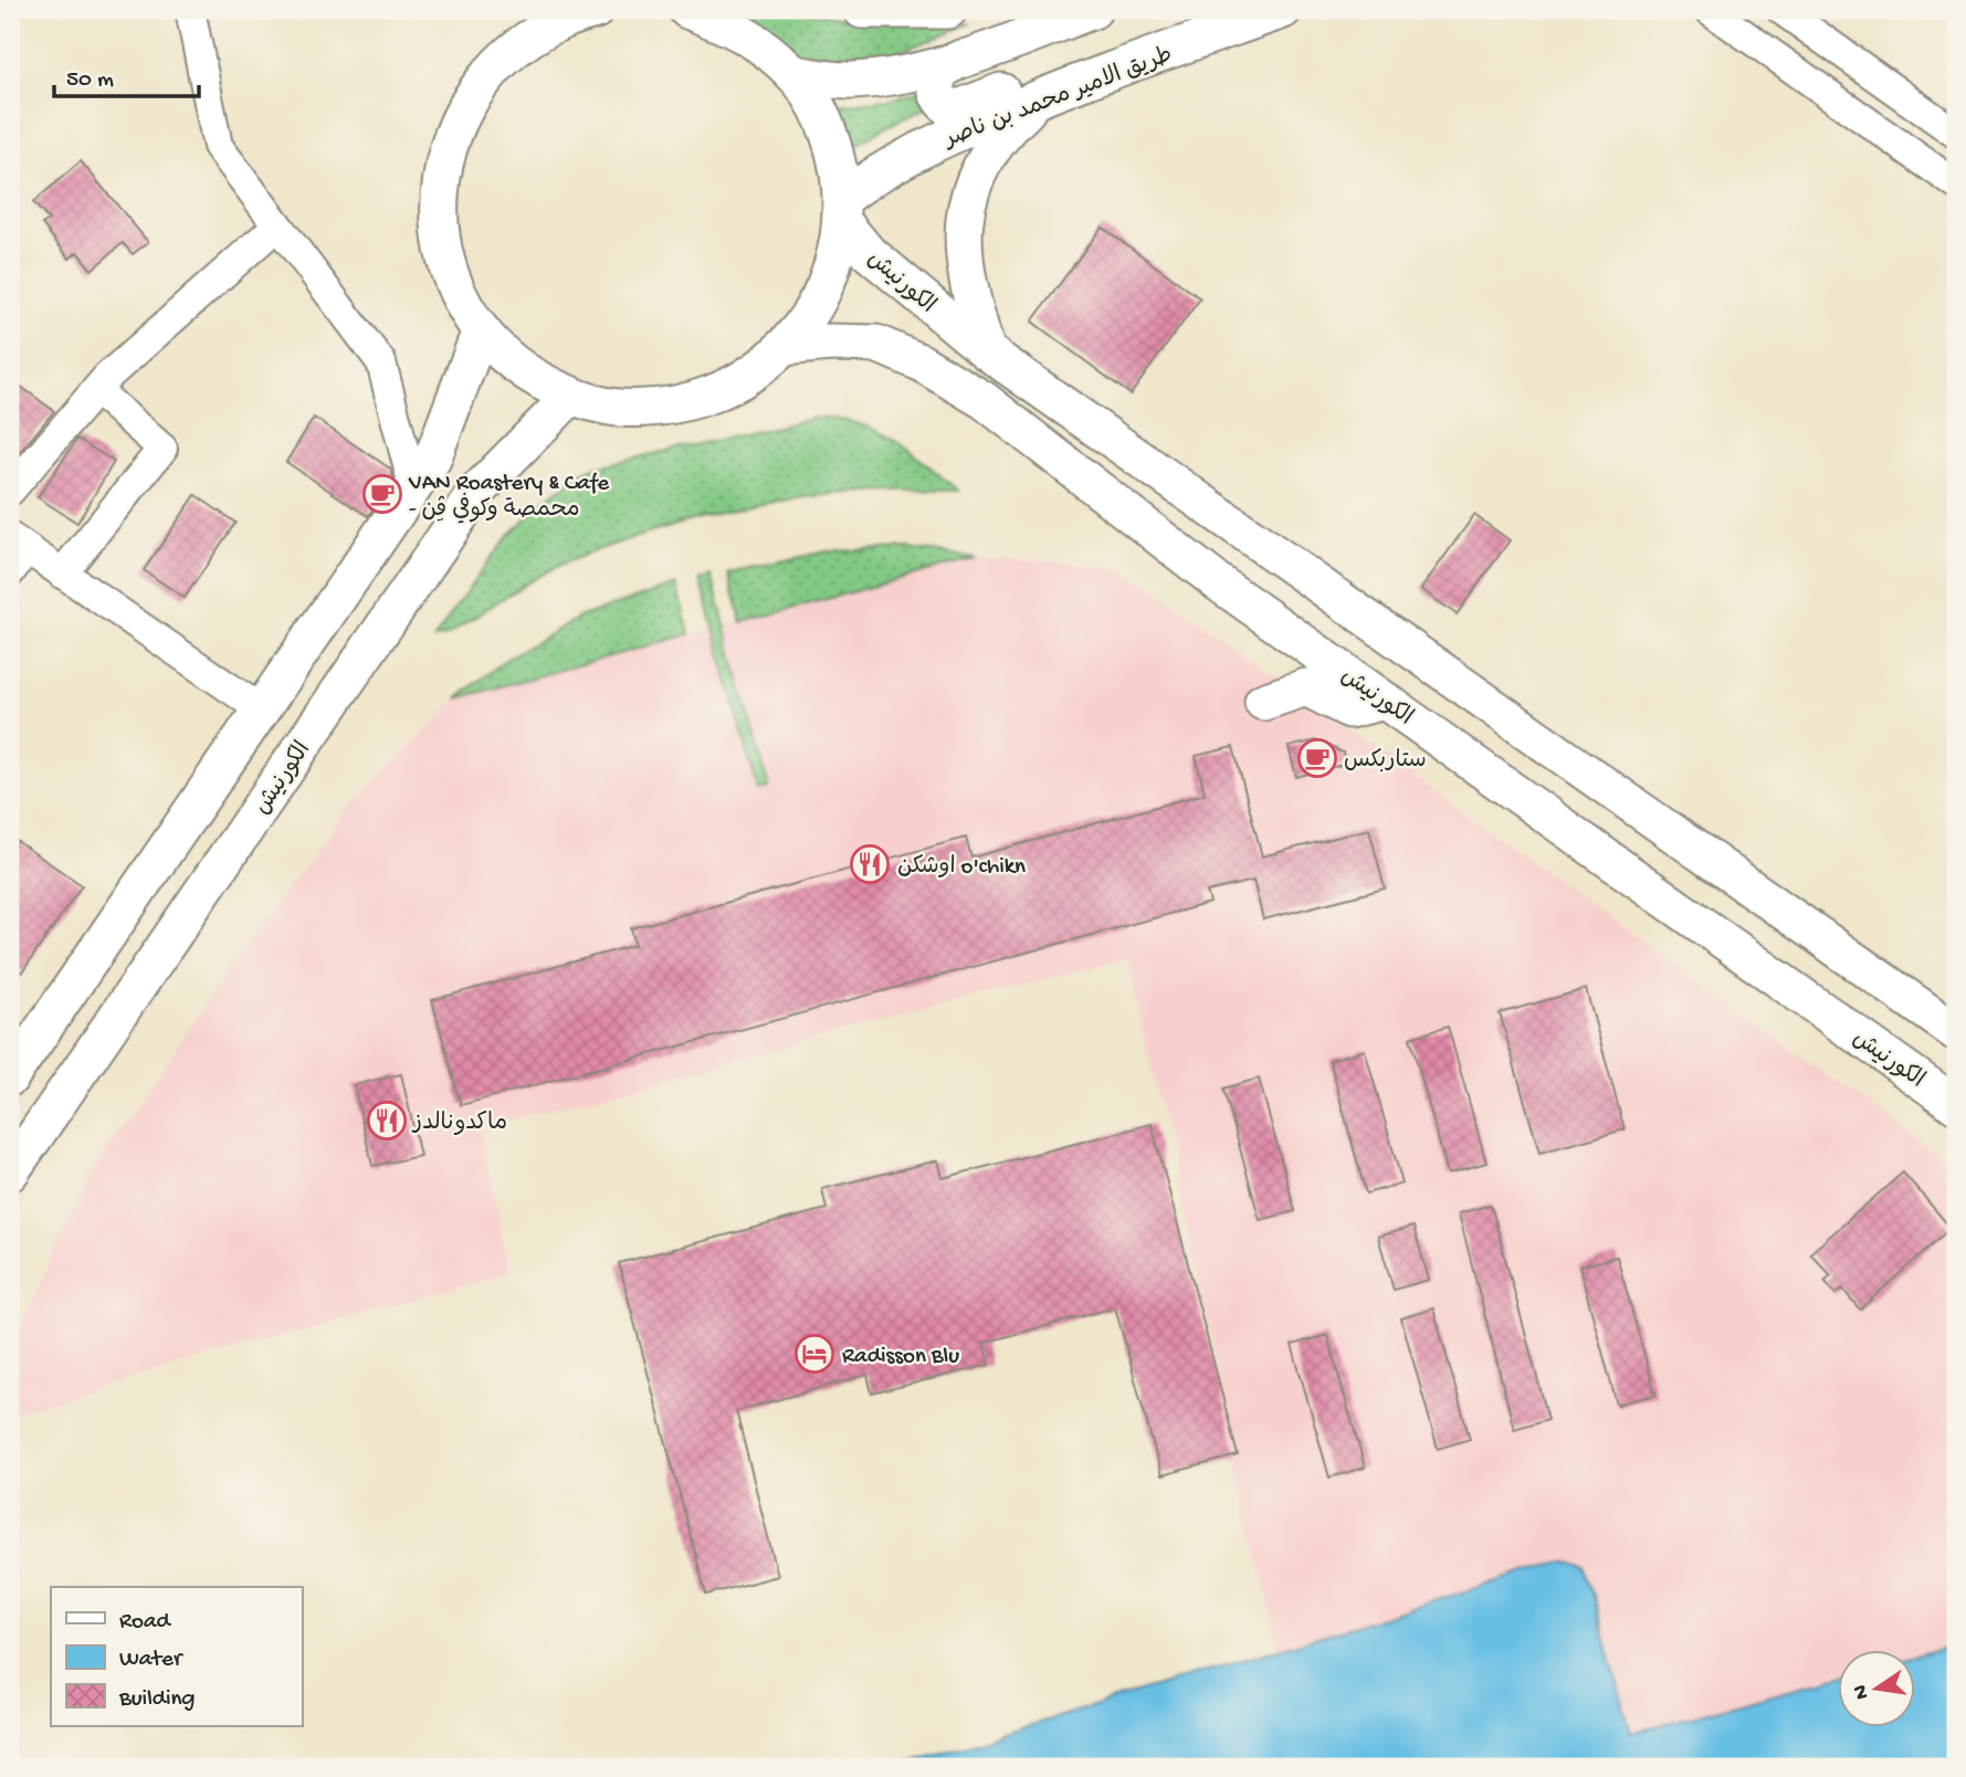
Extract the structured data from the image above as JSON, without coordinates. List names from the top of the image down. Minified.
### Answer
{"streets":{"main road":["طريق الامير محمد بن ناصر","الكورنيش"]},"crossings":[["طريق الامير محمد بن ناصر","الكورنيش"]],"places":{"cafe":["VAN Roastery & Cafe - محمصة وكوفي ڤِن","ستاربكس"],"restaurant":["اوشكن o'chikn","ماكدونالدز"],"hotel":["Radisson Blu"]},"legend":["Road","Water","Building"],"scale_bar":"50 m","north":"left"}
